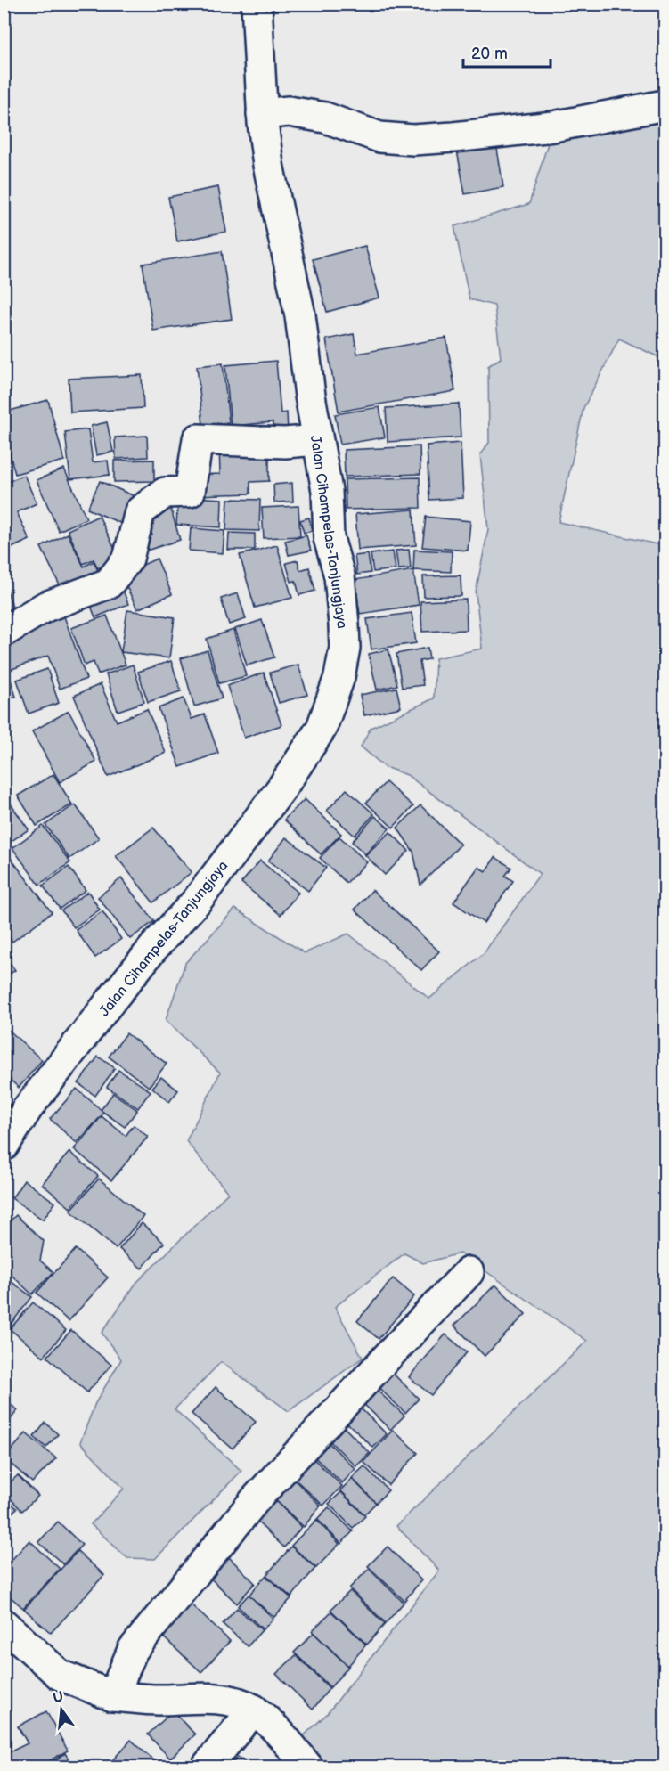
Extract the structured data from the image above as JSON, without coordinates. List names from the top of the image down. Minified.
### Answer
{"streets":{"street":["Jalan Cihampelas-Tanjungjaya"]},"scale_bar":"20 m","north":"top"}
